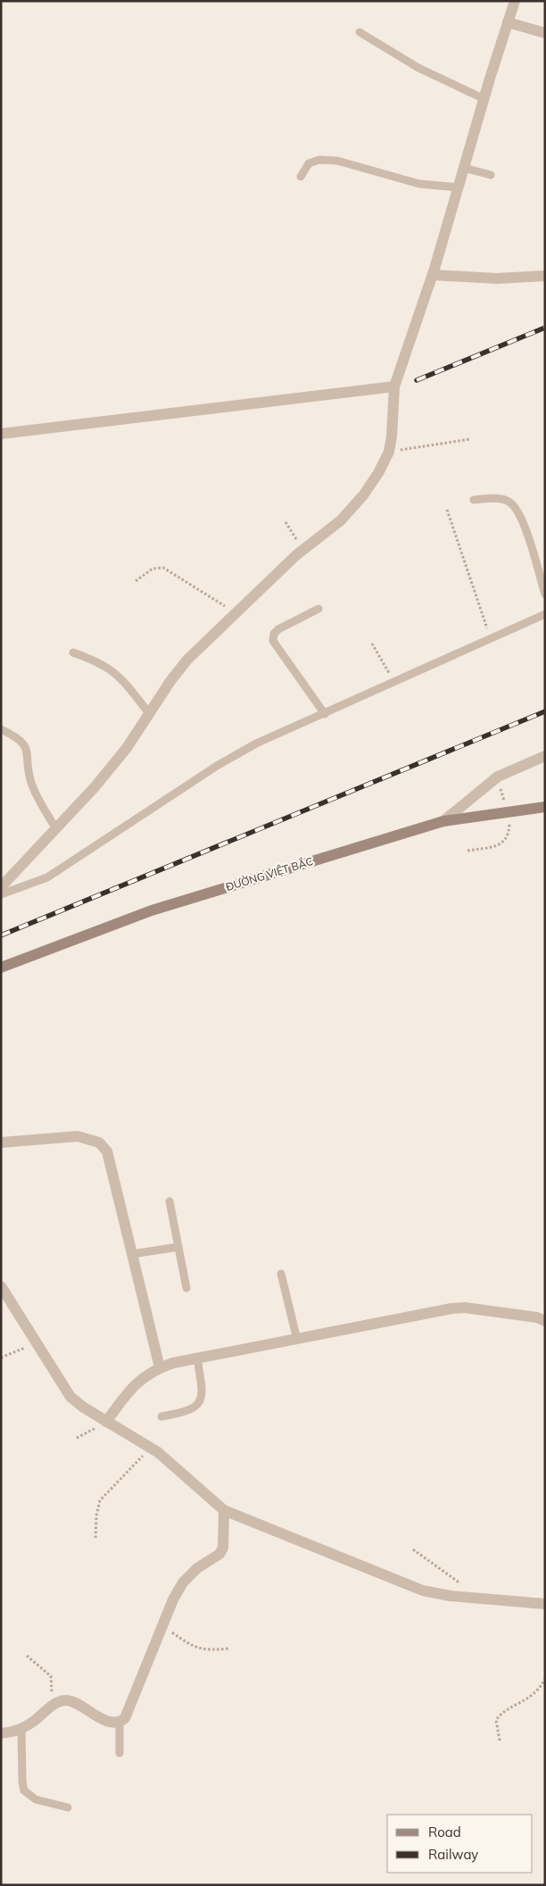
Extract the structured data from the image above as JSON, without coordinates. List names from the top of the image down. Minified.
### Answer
{"streets":{"main road":["ĐƯỜNG VIỆT BẮC"]},"legend":["Road","Railway"]}
